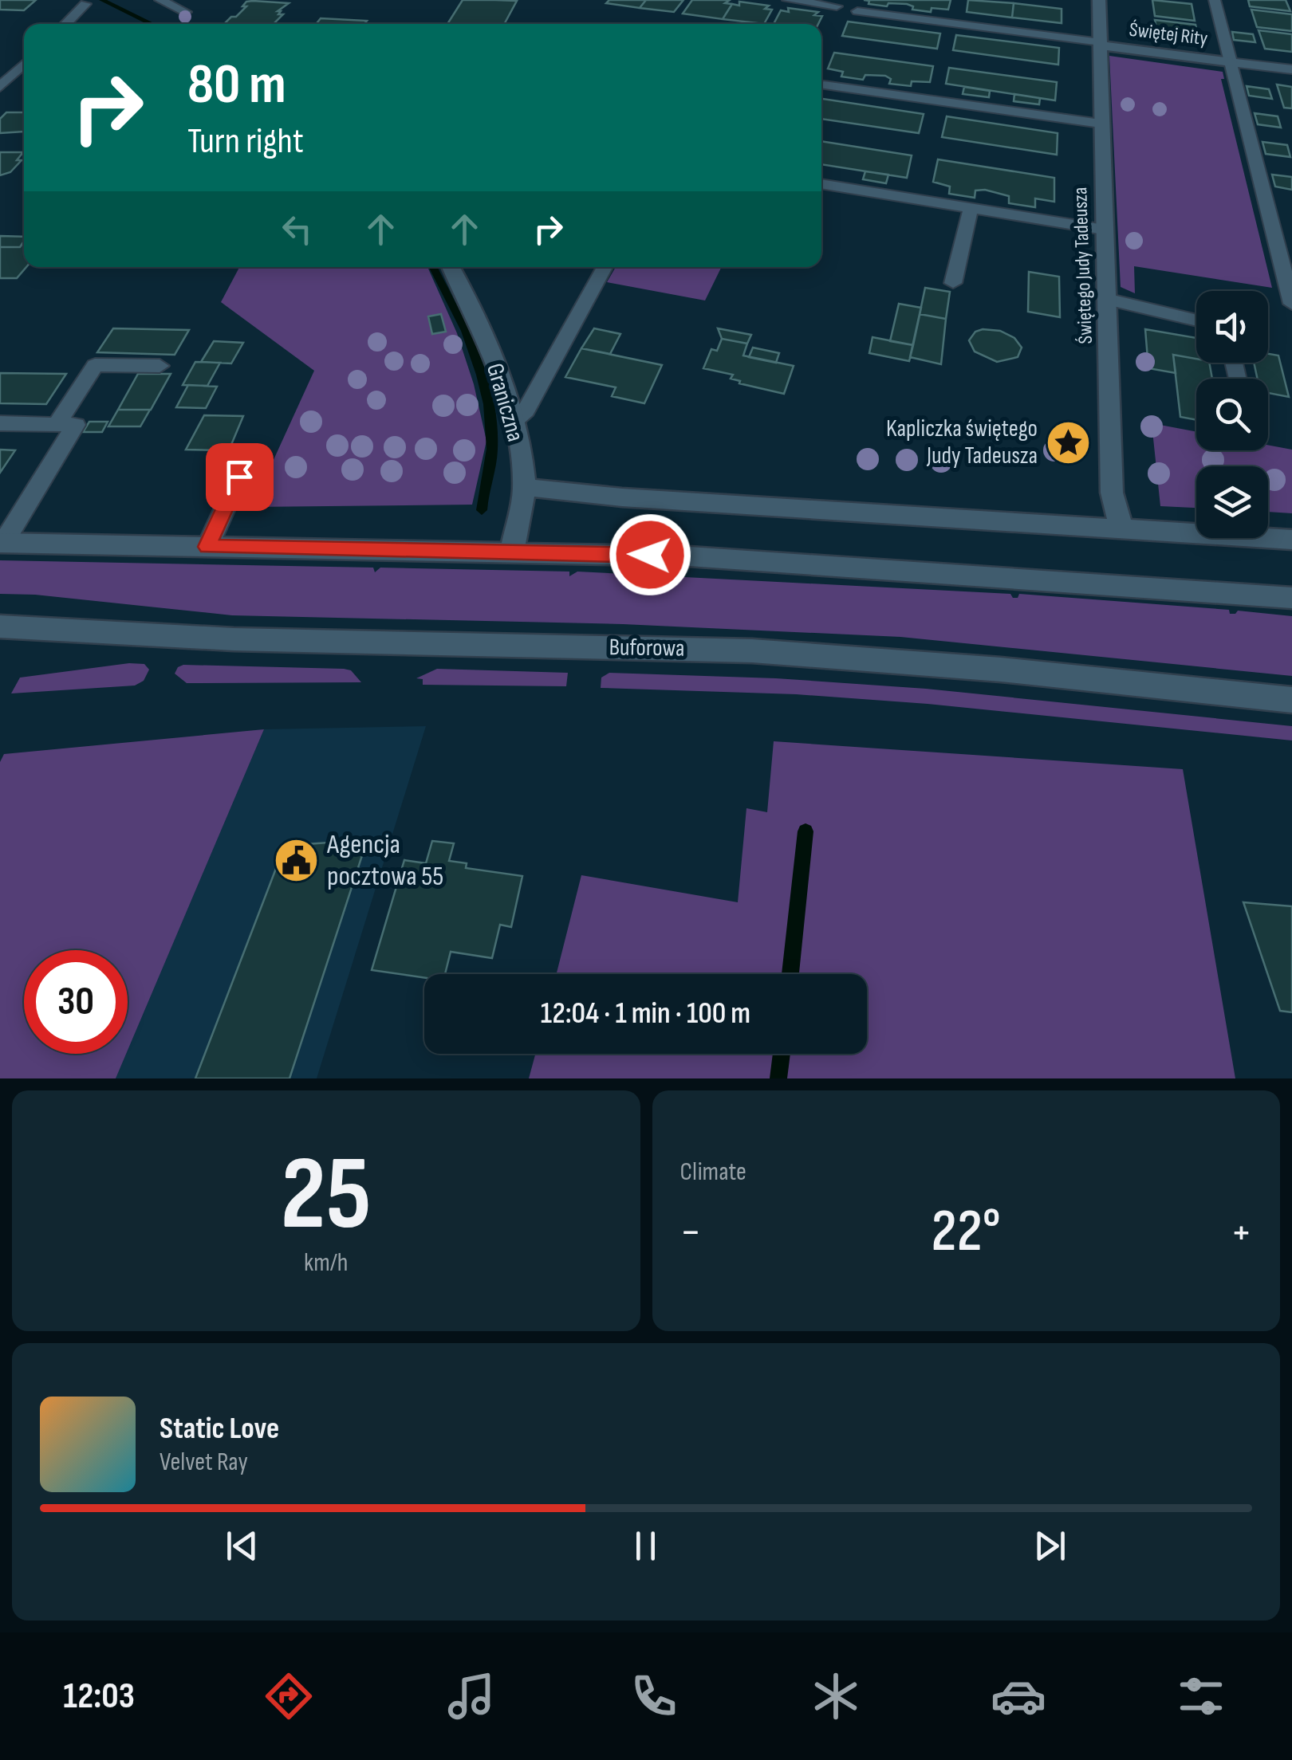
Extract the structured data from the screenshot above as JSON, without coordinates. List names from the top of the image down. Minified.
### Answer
{"streets":{"street":["Świętej Rity","Świętego Judy Tadeusza","Graniczna","Buforowa"]},"crossings":[["Świętej Rity","Świętego Judy Tadeusza"]],"places":{"place":["Kapliczka świętego Judy Tadeusza"],"public building":["Agencja pocztowa 55"]},"page":{"turn":["80 m","Turn right"],"limit":"30","trip":"12:04 · 1 min · 100 m","tile":[["25","km/h"],"Climate"],"heat":["−","22°","+"],"song":["Static Love","Velvet Ray"],"tabs":"12:03"}}
